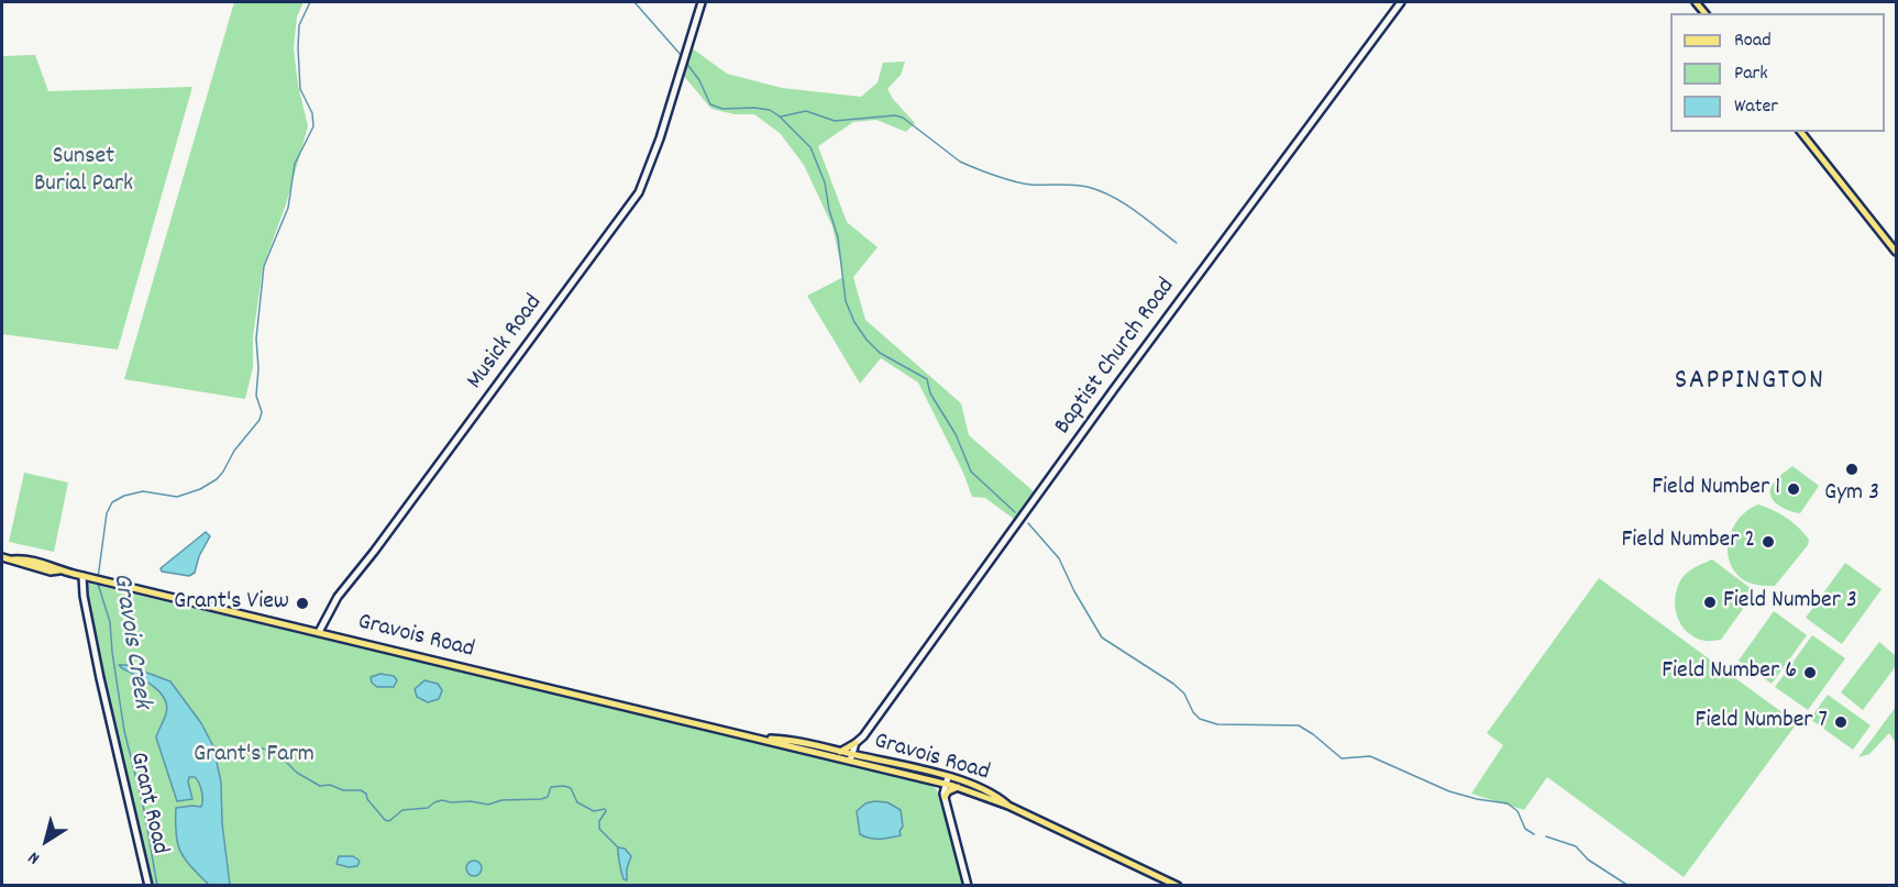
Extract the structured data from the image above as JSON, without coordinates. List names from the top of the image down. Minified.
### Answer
{"streets":{"main road":["Gravois Road"],"street":["Musick Road","Baptist Church Road","Grant Road"]},"crossings":[["Musick Road","Gravois Road"],["Baptist Church Road","Gravois Road"],["Gravois Road","Grant Road"]],"districts":["SAPPINGTON"],"water":["Gravois Creek"],"parks":["Sunset Burial Park","Grant's Farm"],"places":["Gym 3","Field Number 1","Field Number 2","Field Number 3","Grant's View","Field Number 6","Field Number 7"],"legend":["Road","Park","Water"],"north":"bottom left"}
